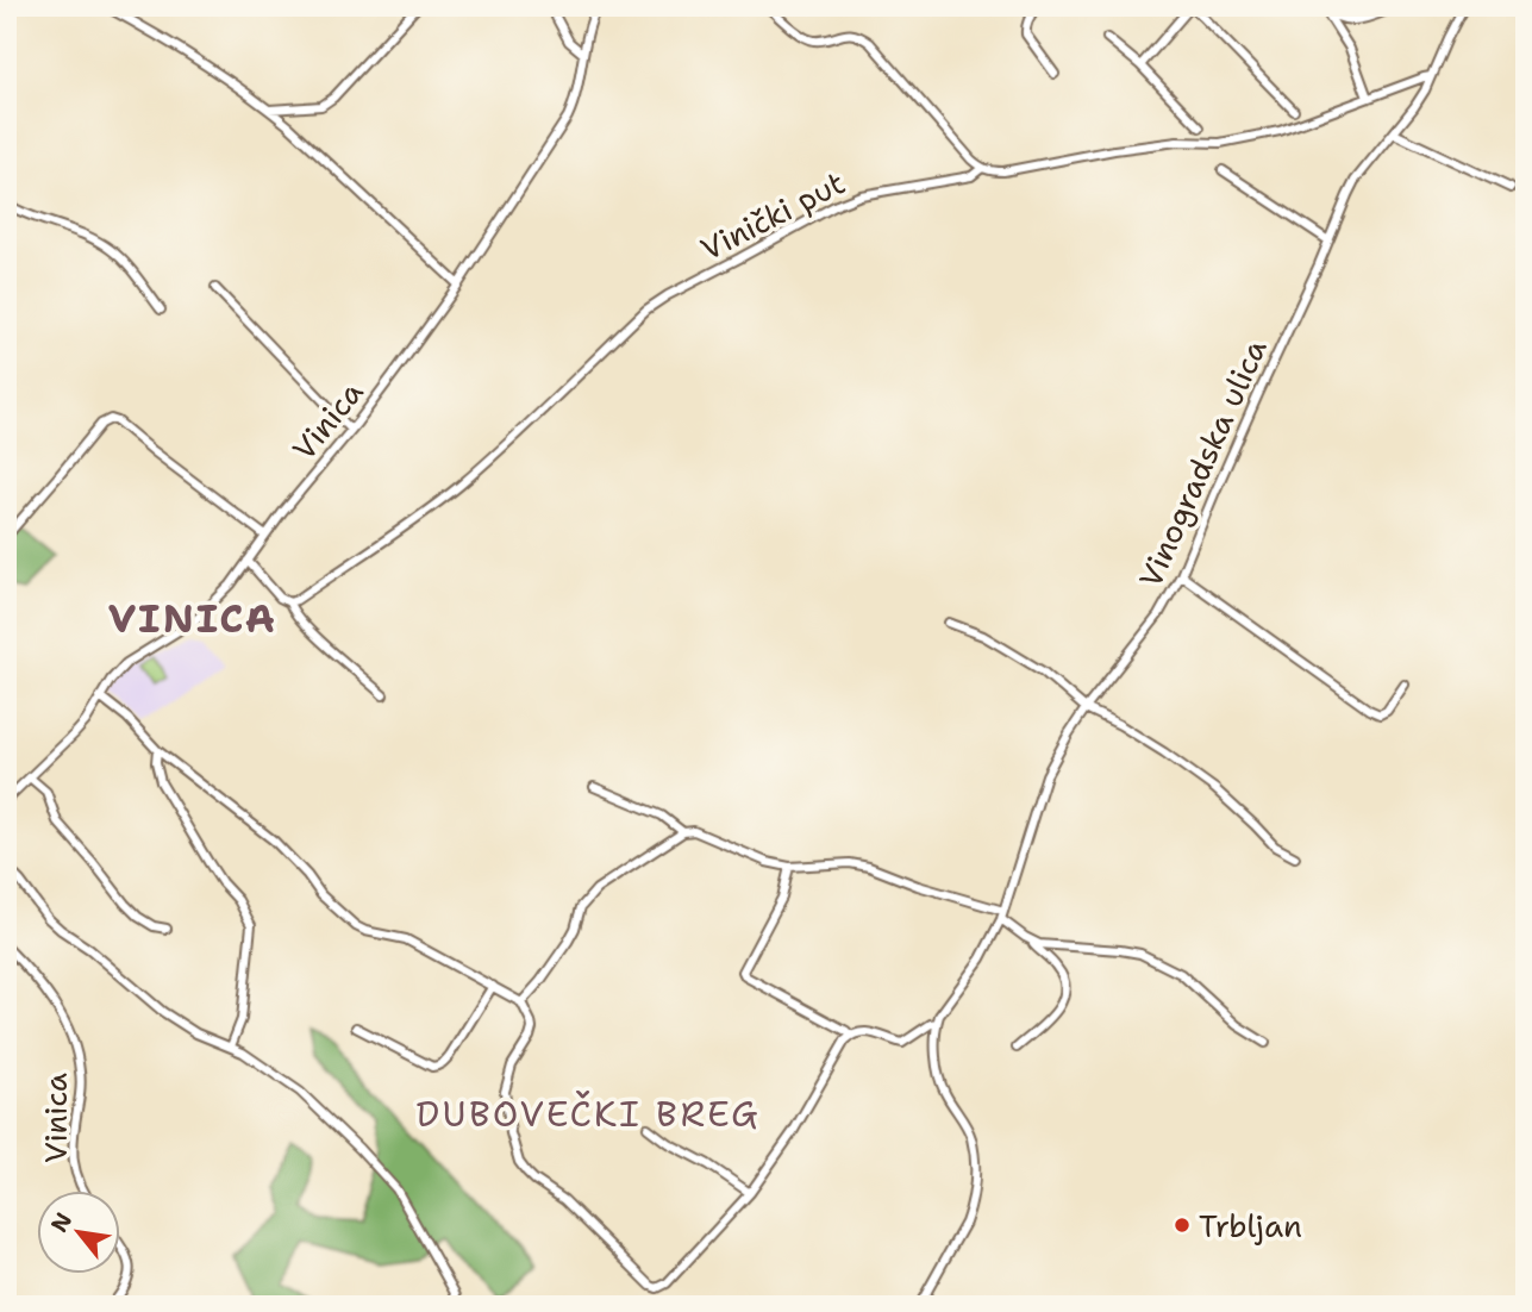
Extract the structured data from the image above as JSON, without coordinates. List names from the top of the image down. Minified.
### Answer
{"streets":{"street":["Vinički put","Vinica","Vinogradska ulica"]},"crossings":[["Vinički put","Vinogradska ulica"]],"districts":["VINICA","DUBOVEČKI BREG"],"places":["Trbljan"],"north":"top left"}
